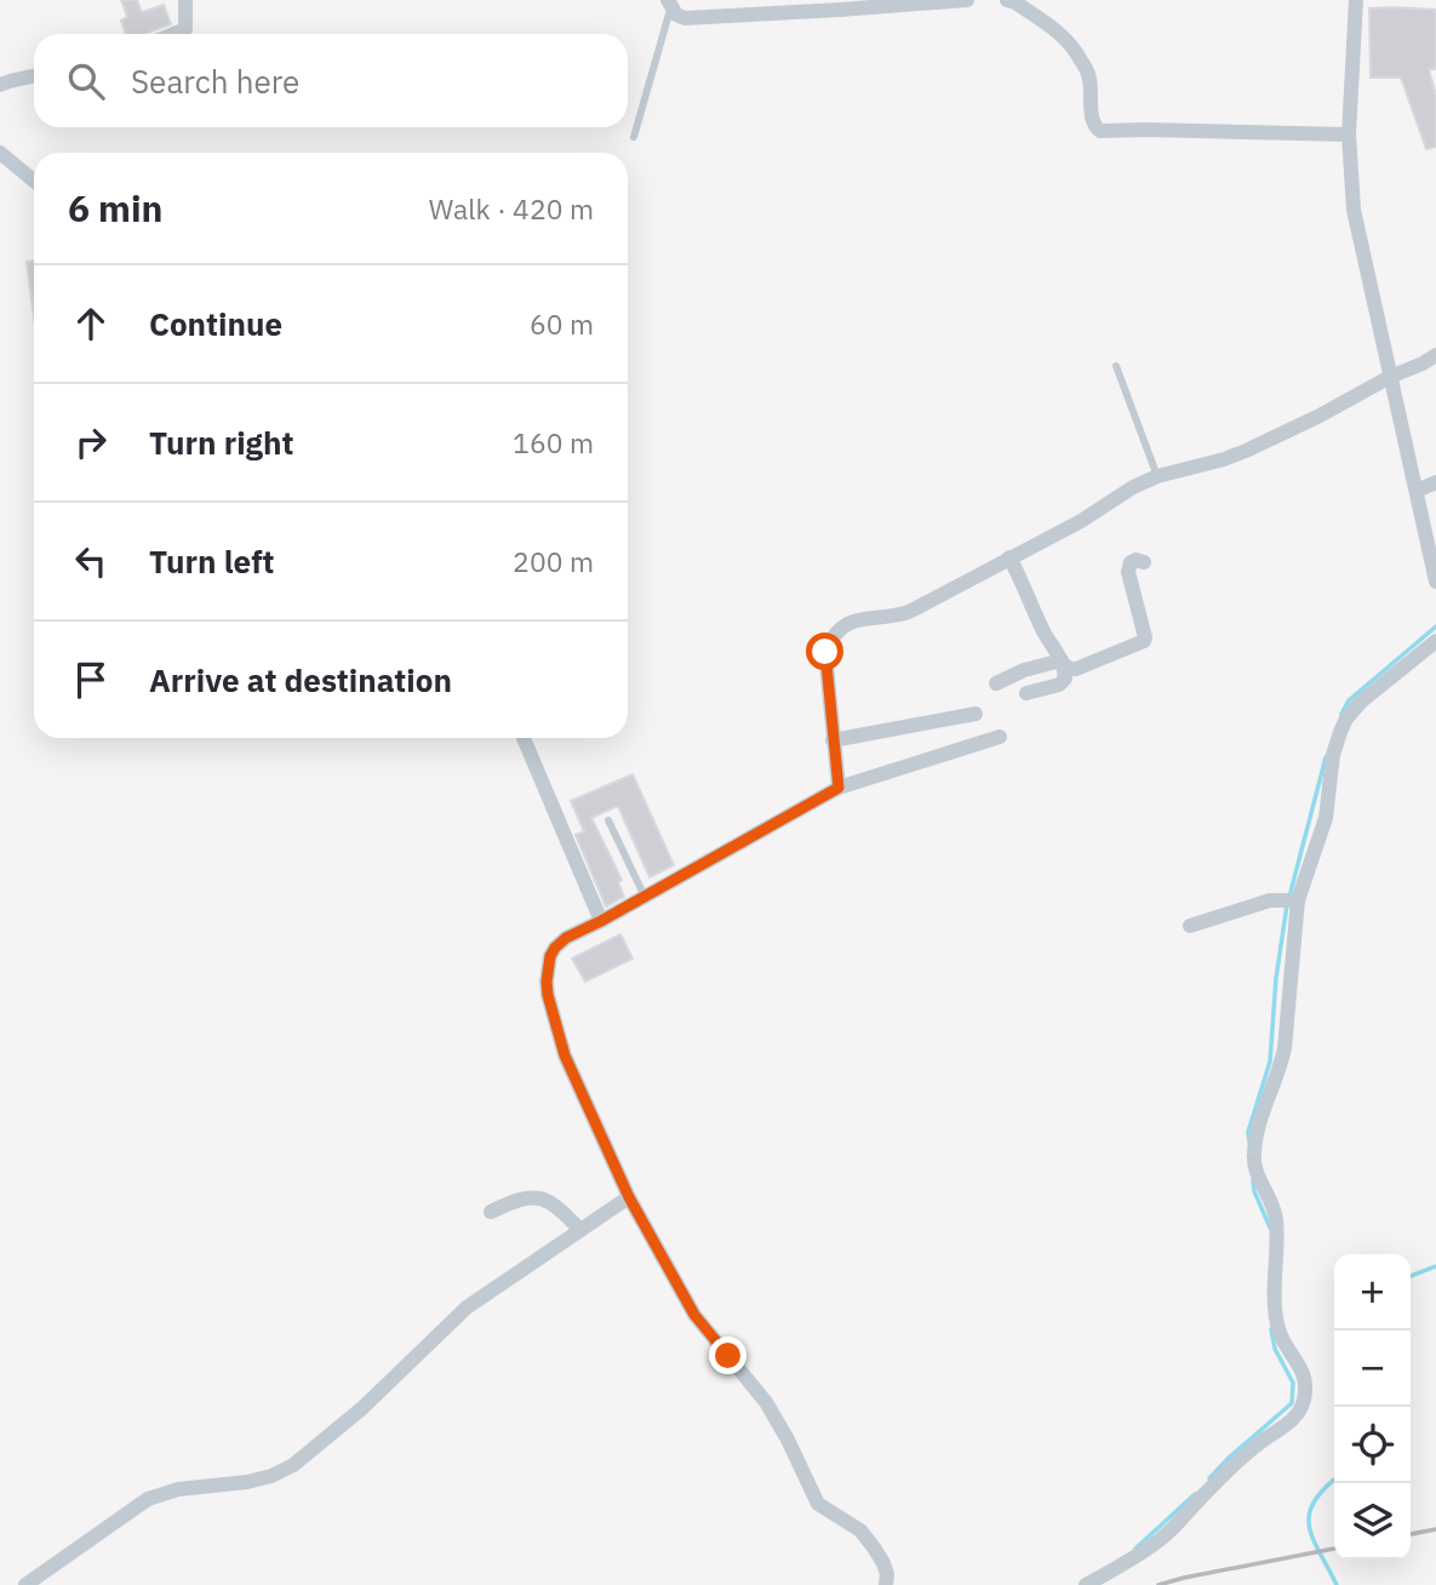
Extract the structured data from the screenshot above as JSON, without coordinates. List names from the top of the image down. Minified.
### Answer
{"page":{"search":"Search here","heading":["6 min","Walk · 420 m"],"list":[["Continue","60 m"],["Turn right","160 m"],["Turn left","200 m"],"Arrive at destination"],"map_buttons":["+","−"]}}
